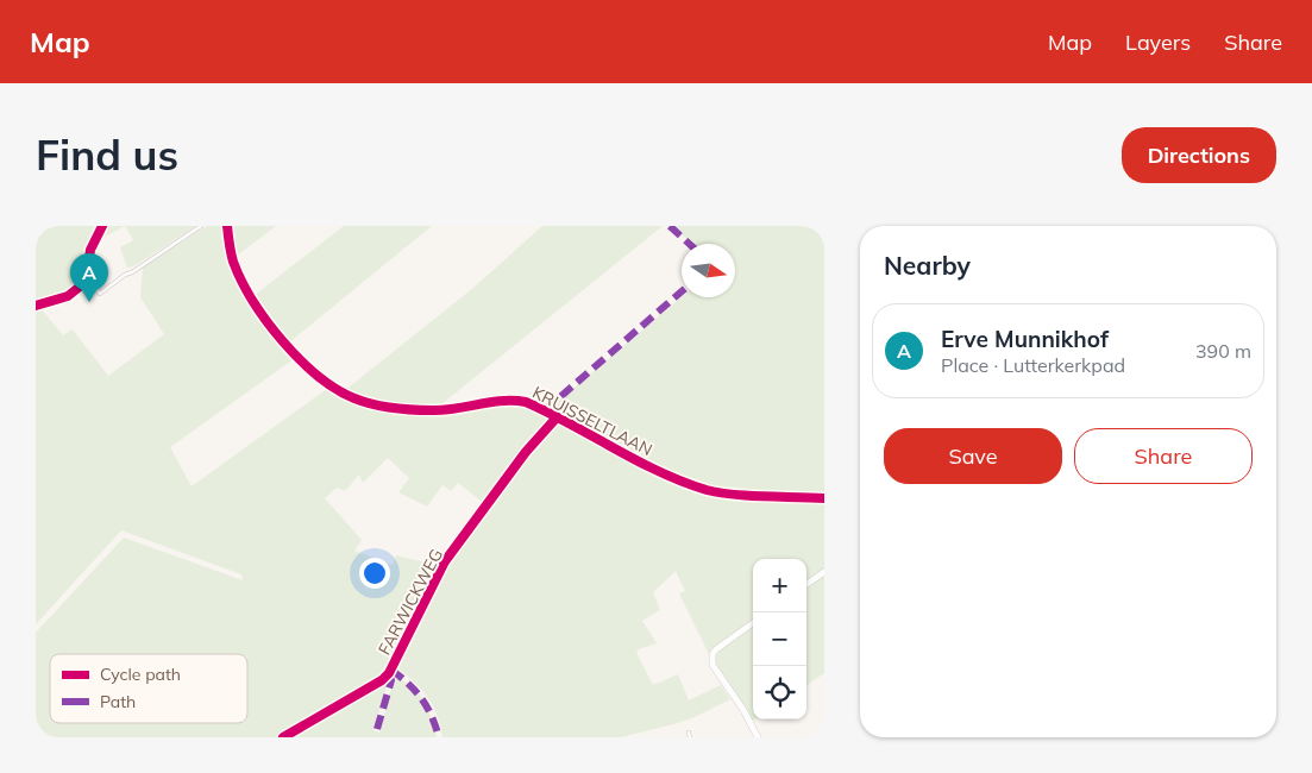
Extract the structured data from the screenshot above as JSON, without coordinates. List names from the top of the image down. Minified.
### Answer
{"streets":{"street":["KRUISSELTLAAN","FARWICKWEG"]},"crossings":[["KRUISSELTLAAN","FARWICKWEG"]],"legend":["Cycle path","Path"],"north":"right","page":{"header":"Map","nav":["Map","Layers","Share"],"buttons":["Directions",["Save","Share"]],"title":"Find us","heading":"Nearby","pins":"A","list":[{"mark":"A","name":"Erve Munnikhof","note":"Place · Lutterkerkpad","value":"390 m"}],"map_buttons":["+","−"]}}
